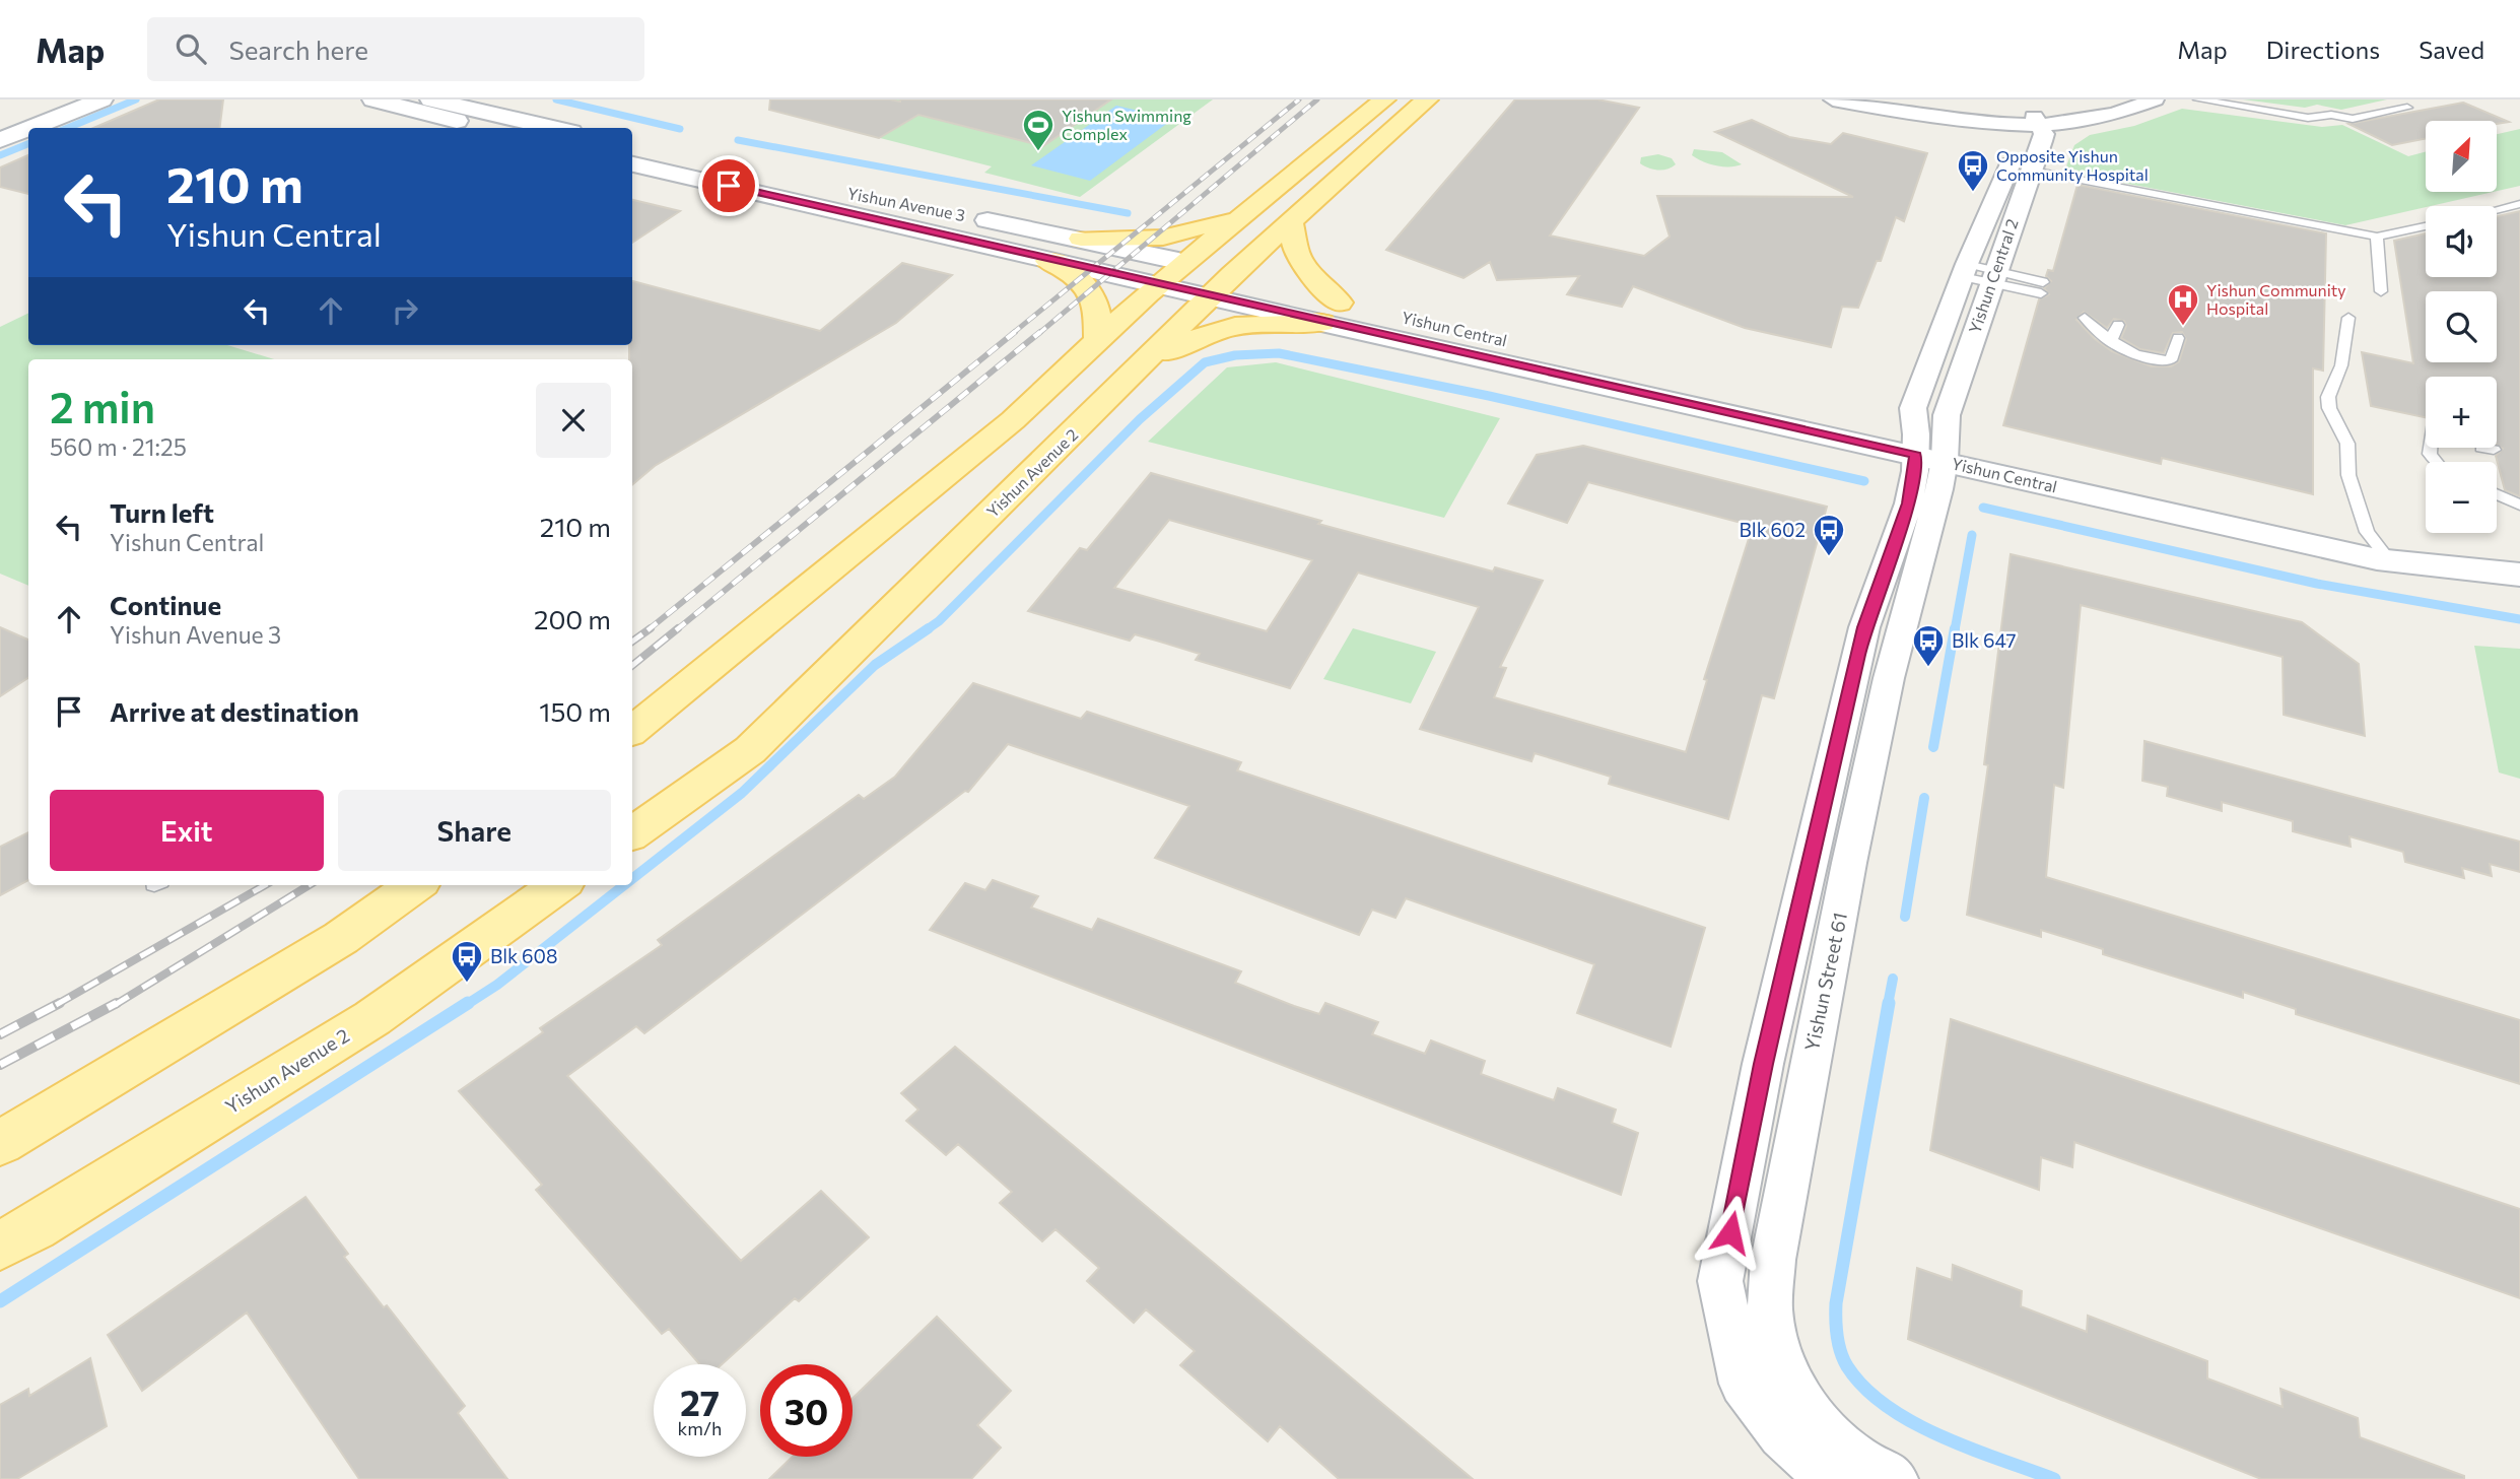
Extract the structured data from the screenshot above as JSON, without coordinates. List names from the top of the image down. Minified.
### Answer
{"streets":{"main road":["Yishun Avenue 3","Yishun Central","Yishun Avenue 2"],"street":["Yishun Central 2","Yishun Street 61"]},"crossings":[["Yishun Avenue 3","Yishun Central"],["Yishun Central 2","Yishun Central"],["Yishun Central 2","Yishun Street 61"],["Yishun Central","Yishun Avenue 2"],["Yishun Central","Yishun Street 61"]],"places":{"sports":["Yishun Swimming Complex"],"bus stop":["Opposite Yishun Community Hospital","Blk 602","Blk 647","Blk 608"],"hospital":["Yishun Community Hospital"]},"north":"top right","page":{"header":"Map","search":"Search here","nav":["Map","Directions","Saved"],"map_buttons":["+","−"],"turn":["210 m","Yishun Central"],"heading":["2 min","560 m · 21:25"],"list":[{"name":"Turn left","note":"Yishun Central","value":"210 m"},{"name":"Continue","note":"Yishun Avenue 3","value":"200 m"},{"name":"Arrive at destination","value":"150 m"}],"buttons":["Exit","Share"],"speed":"27 km/h","limit":"30"}}
